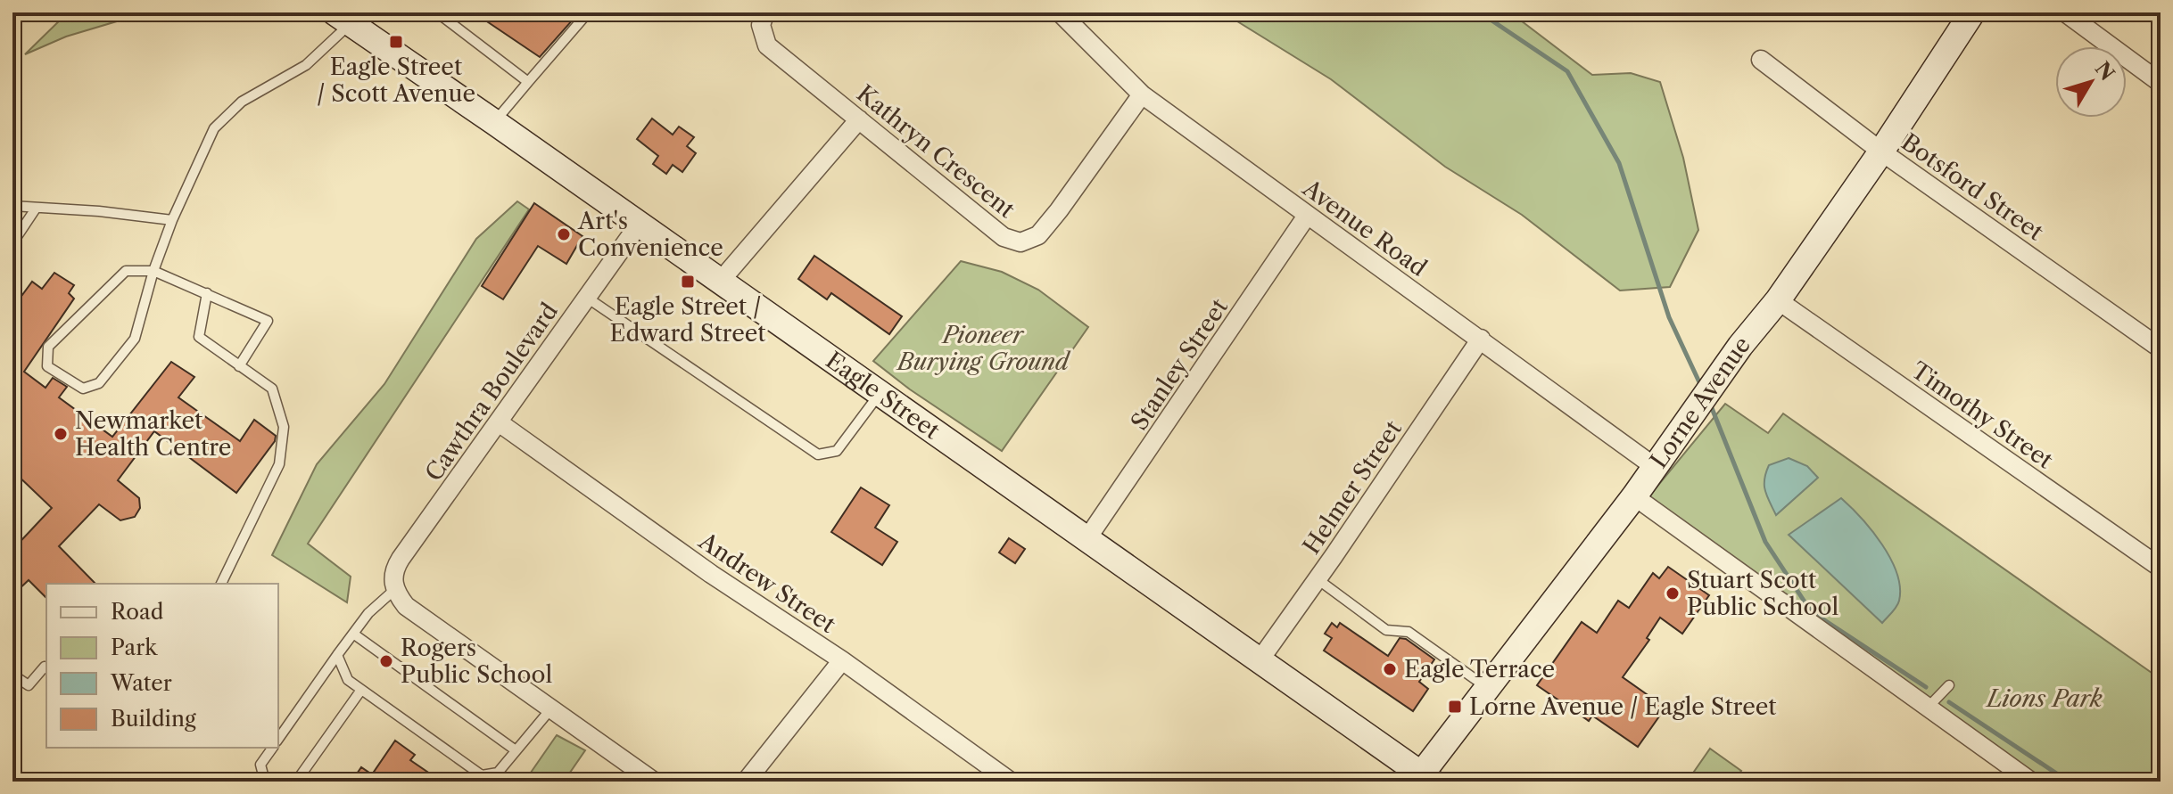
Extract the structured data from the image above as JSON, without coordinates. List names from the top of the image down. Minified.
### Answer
{"streets":{"main road":["Eagle Street","Lorne Avenue"],"street":["Kathryn Crescent","Botsford Street","Avenue Road","Stanley Street","Cawthra Boulevard","Timothy Street","Helmer Street","Andrew Street"]},"crossings":[["Kathryn Crescent","Avenue Road"],["Botsford Street","Lorne Avenue"],["Avenue Road","Stanley Street"],["Avenue Road","Lorne Avenue"],["Avenue Road","Helmer Street"],["Stanley Street","Eagle Street"],["Cawthra Boulevard","Eagle Street"],["Cawthra Boulevard","Andrew Street"],["Eagle Street","Lorne Avenue"],["Eagle Street","Helmer Street"],["Lorne Avenue","Timothy Street"]],"parks":["Pioneer Burying Ground","Lions Park"],"places":{"transit":["Eagle Street / Scott Avenue","Eagle Street / Edward Street","Lorne Avenue / Eagle Street"],"other":["Art's Convenience","Newmarket Health Centre","Stuart Scott Public School","Rogers Public School","Eagle Terrace"]},"legend":["Road","Park","Water","Building"],"north":"top right"}
